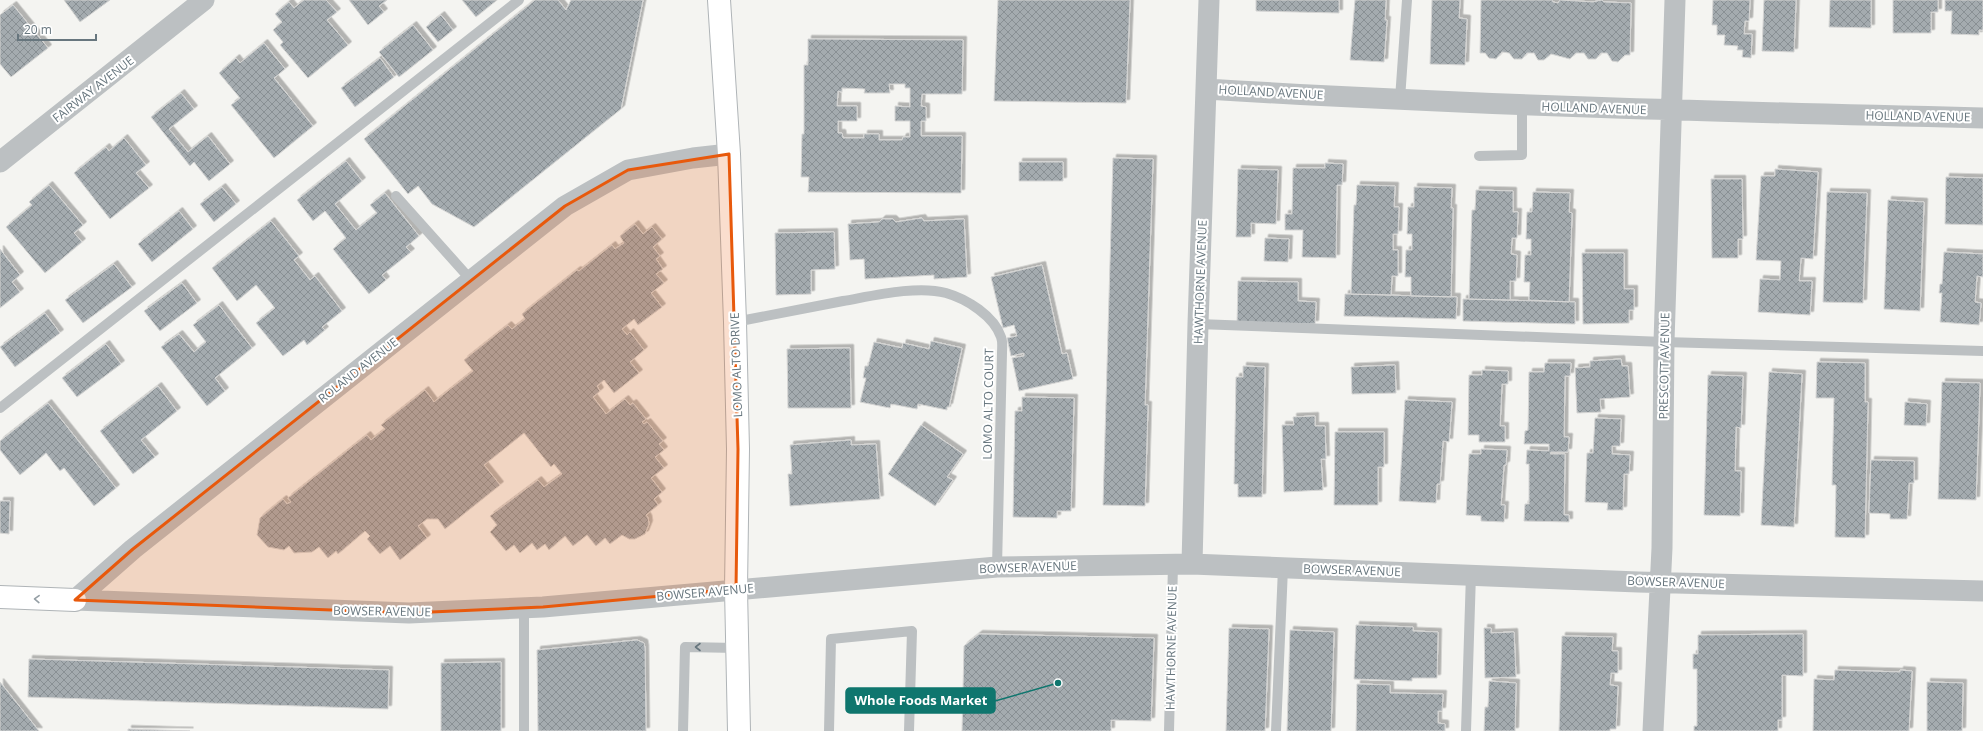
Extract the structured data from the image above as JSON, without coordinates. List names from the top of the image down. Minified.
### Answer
{"streets":{"street":["FAIRWAY AVENUE","HOLLAND AVENUE","HAWTHORNE AVENUE","LOMO ALTO DRIVE","PRESCOTT AVENUE","ROLAND AVENUE","BOWSER AVENUE"],"lane":["LOMO ALTO COURT"]},"crossings":[["HOLLAND AVENUE","HAWTHORNE AVENUE"],["HOLLAND AVENUE","PRESCOTT AVENUE"],["HAWTHORNE AVENUE","BOWSER AVENUE"],["LOMO ALTO DRIVE","ROLAND AVENUE"],["LOMO ALTO DRIVE","LOMO ALTO COURT"],["LOMO ALTO DRIVE","BOWSER AVENUE"],["PRESCOTT AVENUE","BOWSER AVENUE"],["ROLAND AVENUE","BOWSER AVENUE"],["LOMO ALTO COURT","BOWSER AVENUE"]],"places":["Whole Foods Market"],"scale_bar":"20 m"}
